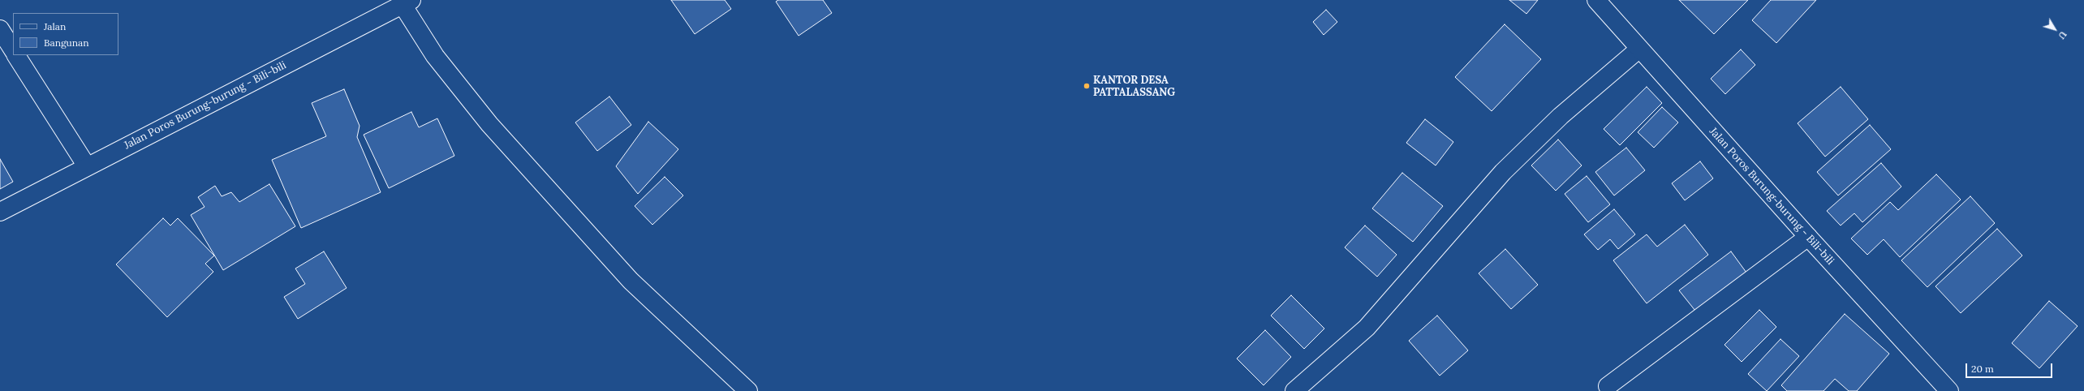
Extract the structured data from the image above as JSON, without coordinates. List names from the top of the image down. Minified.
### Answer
{"streets":{"street":["Jalan Poros Burung-burung - Bili-bili"]},"places":["KANTOR DESA PATTALASSANG"],"legend":["Jalan","Bangunan"],"scale_bar":"20 m","north":"bottom right"}
